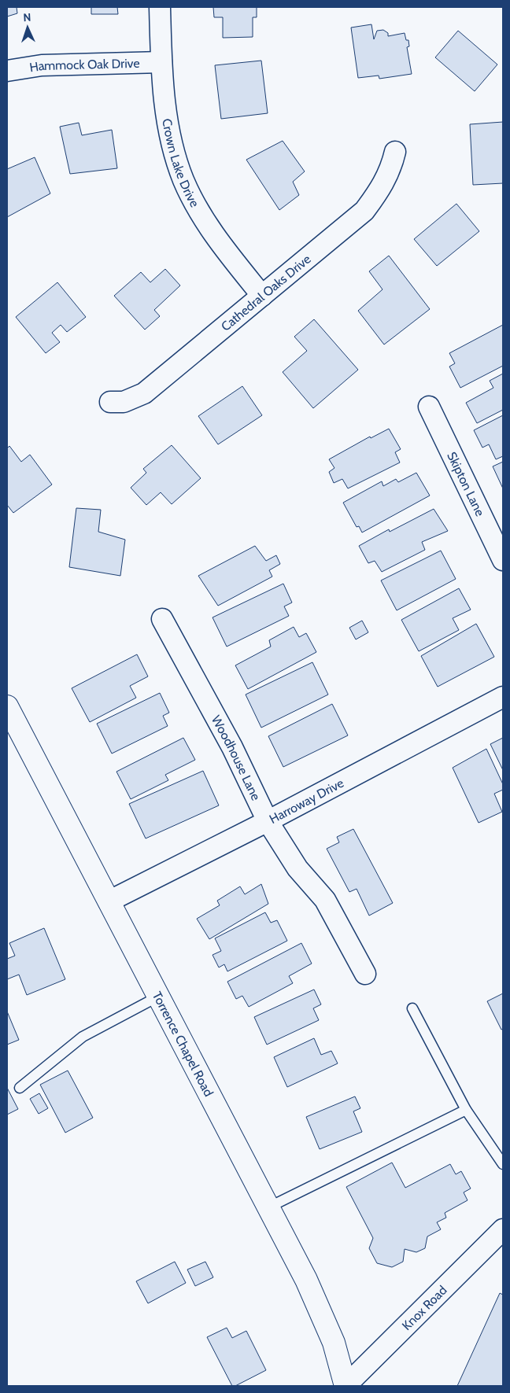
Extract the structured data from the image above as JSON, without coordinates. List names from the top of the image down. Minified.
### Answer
{"streets":{"street":["Hammock Oak Drive","Crown Lake Drive","Cathedral Oaks Drive","Skipton Lane","Woodhouse Lane","Harroway Drive","Torrence Chapel Road","Knox Road"]},"crossings":[["Hammock Oak Drive","Crown Lake Drive"],["Crown Lake Drive","Cathedral Oaks Drive"],["Woodhouse Lane","Harroway Drive"],["Harroway Drive","Torrence Chapel Road"],["Torrence Chapel Road","Knox Road"]],"north":"top"}
